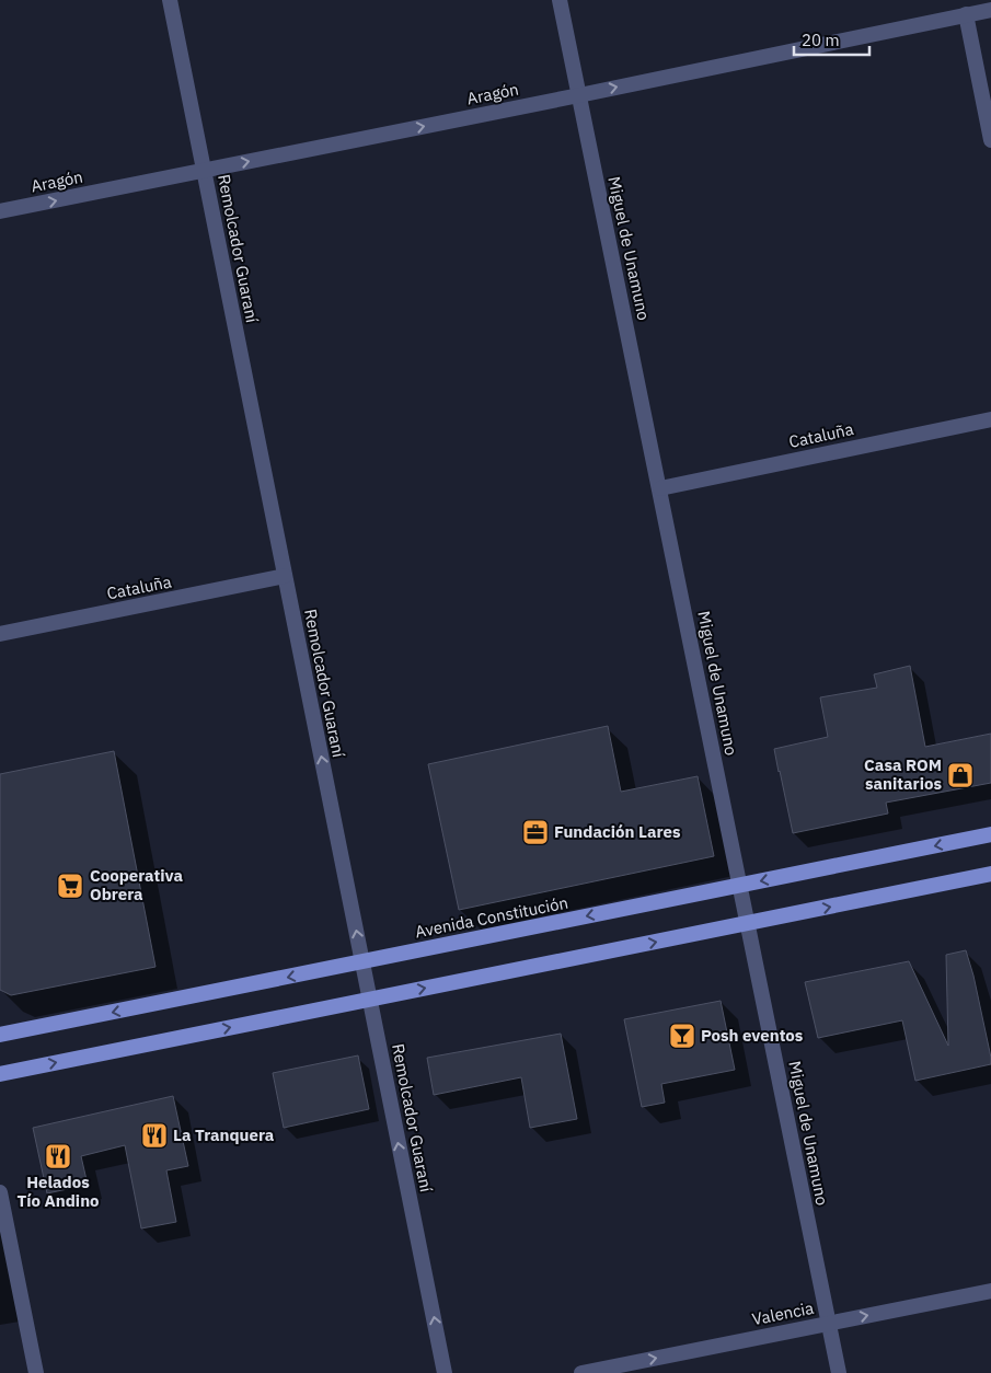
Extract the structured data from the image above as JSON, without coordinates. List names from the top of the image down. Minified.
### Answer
{"streets":{"main road":["Avenida Constitución"],"street":["Aragón","Remolcador Guaraní","Miguel de Unamuno","Cataluña","Valencia"]},"crossings":[["Aragón","Remolcador Guaraní"],["Aragón","Miguel de Unamuno"],["Remolcador Guaraní","Cataluña"],["Remolcador Guaraní","Avenida Constitución"],["Miguel de Unamuno","Cataluña"],["Miguel de Unamuno","Avenida Constitución"],["Miguel de Unamuno","Valencia"]],"one_way":["Aragón","Remolcador Guaraní","Valencia"],"places":{"shop":["Casa ROM sanitarios"],"office":["Fundación Lares"],"supermarket":["Cooperativa Obrera"],"bar":["Posh eventos"],"restaurant":["La Tranquera","Helados Tío Andino"]},"scale_bar":"20 m"}
